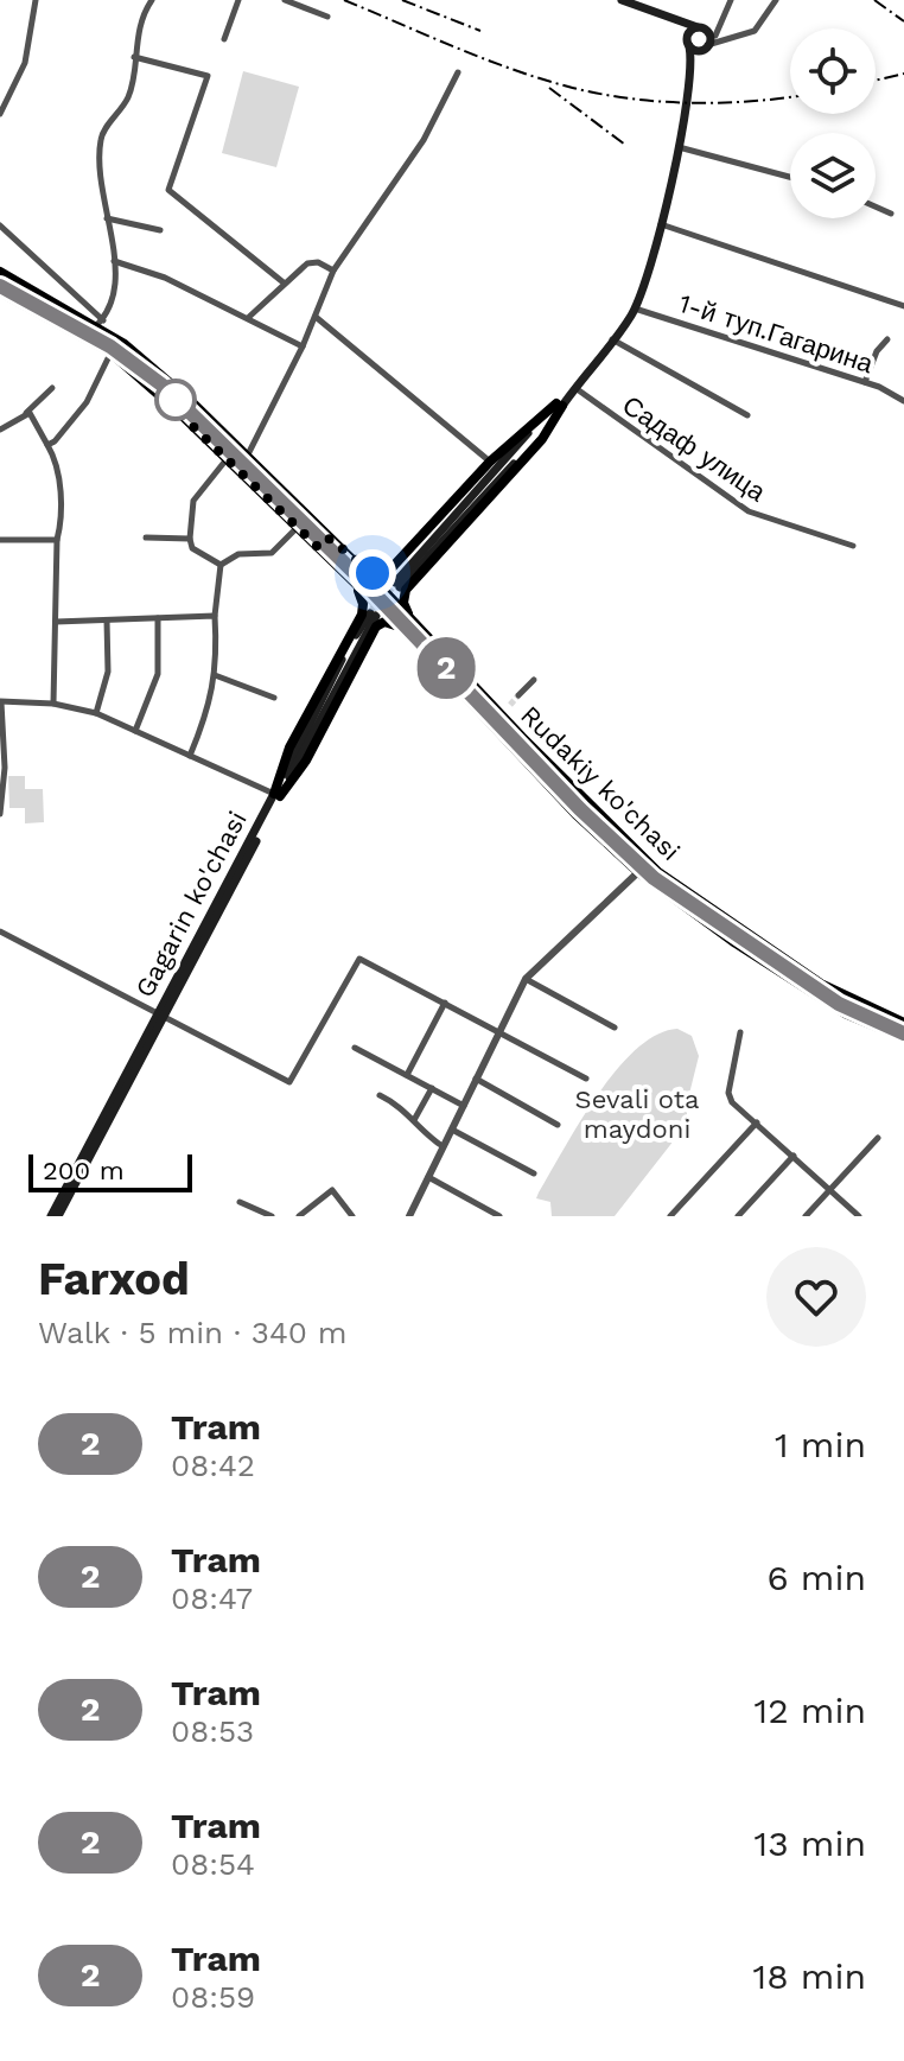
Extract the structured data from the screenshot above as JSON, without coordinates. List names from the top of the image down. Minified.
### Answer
{"streets":{"main road":["Rudakiy ko'chasi","Gagarin ko'chasi"],"street":["1-й туп.Гагарина","Садаф улица"]},"parks":["Sevali ota maydoni"],"lines":["tram line 2"],"scale_bar":"200 m","page":{"on_map":"2","scale":"200 m","heading":["Farxod","Walk · 5 min · 340 m"],"list":[{"mark":"2","name":"Tram","note":"08:42","value":"1 min"},{"mark":"2","name":"Tram","note":"08:47","value":"6 min"},{"mark":"2","name":"Tram","note":"08:53","value":"12 min"},{"mark":"2","name":"Tram","note":"08:54","value":"13 min"},{"mark":"2","name":"Tram","note":"08:59","value":"18 min"}]}}
